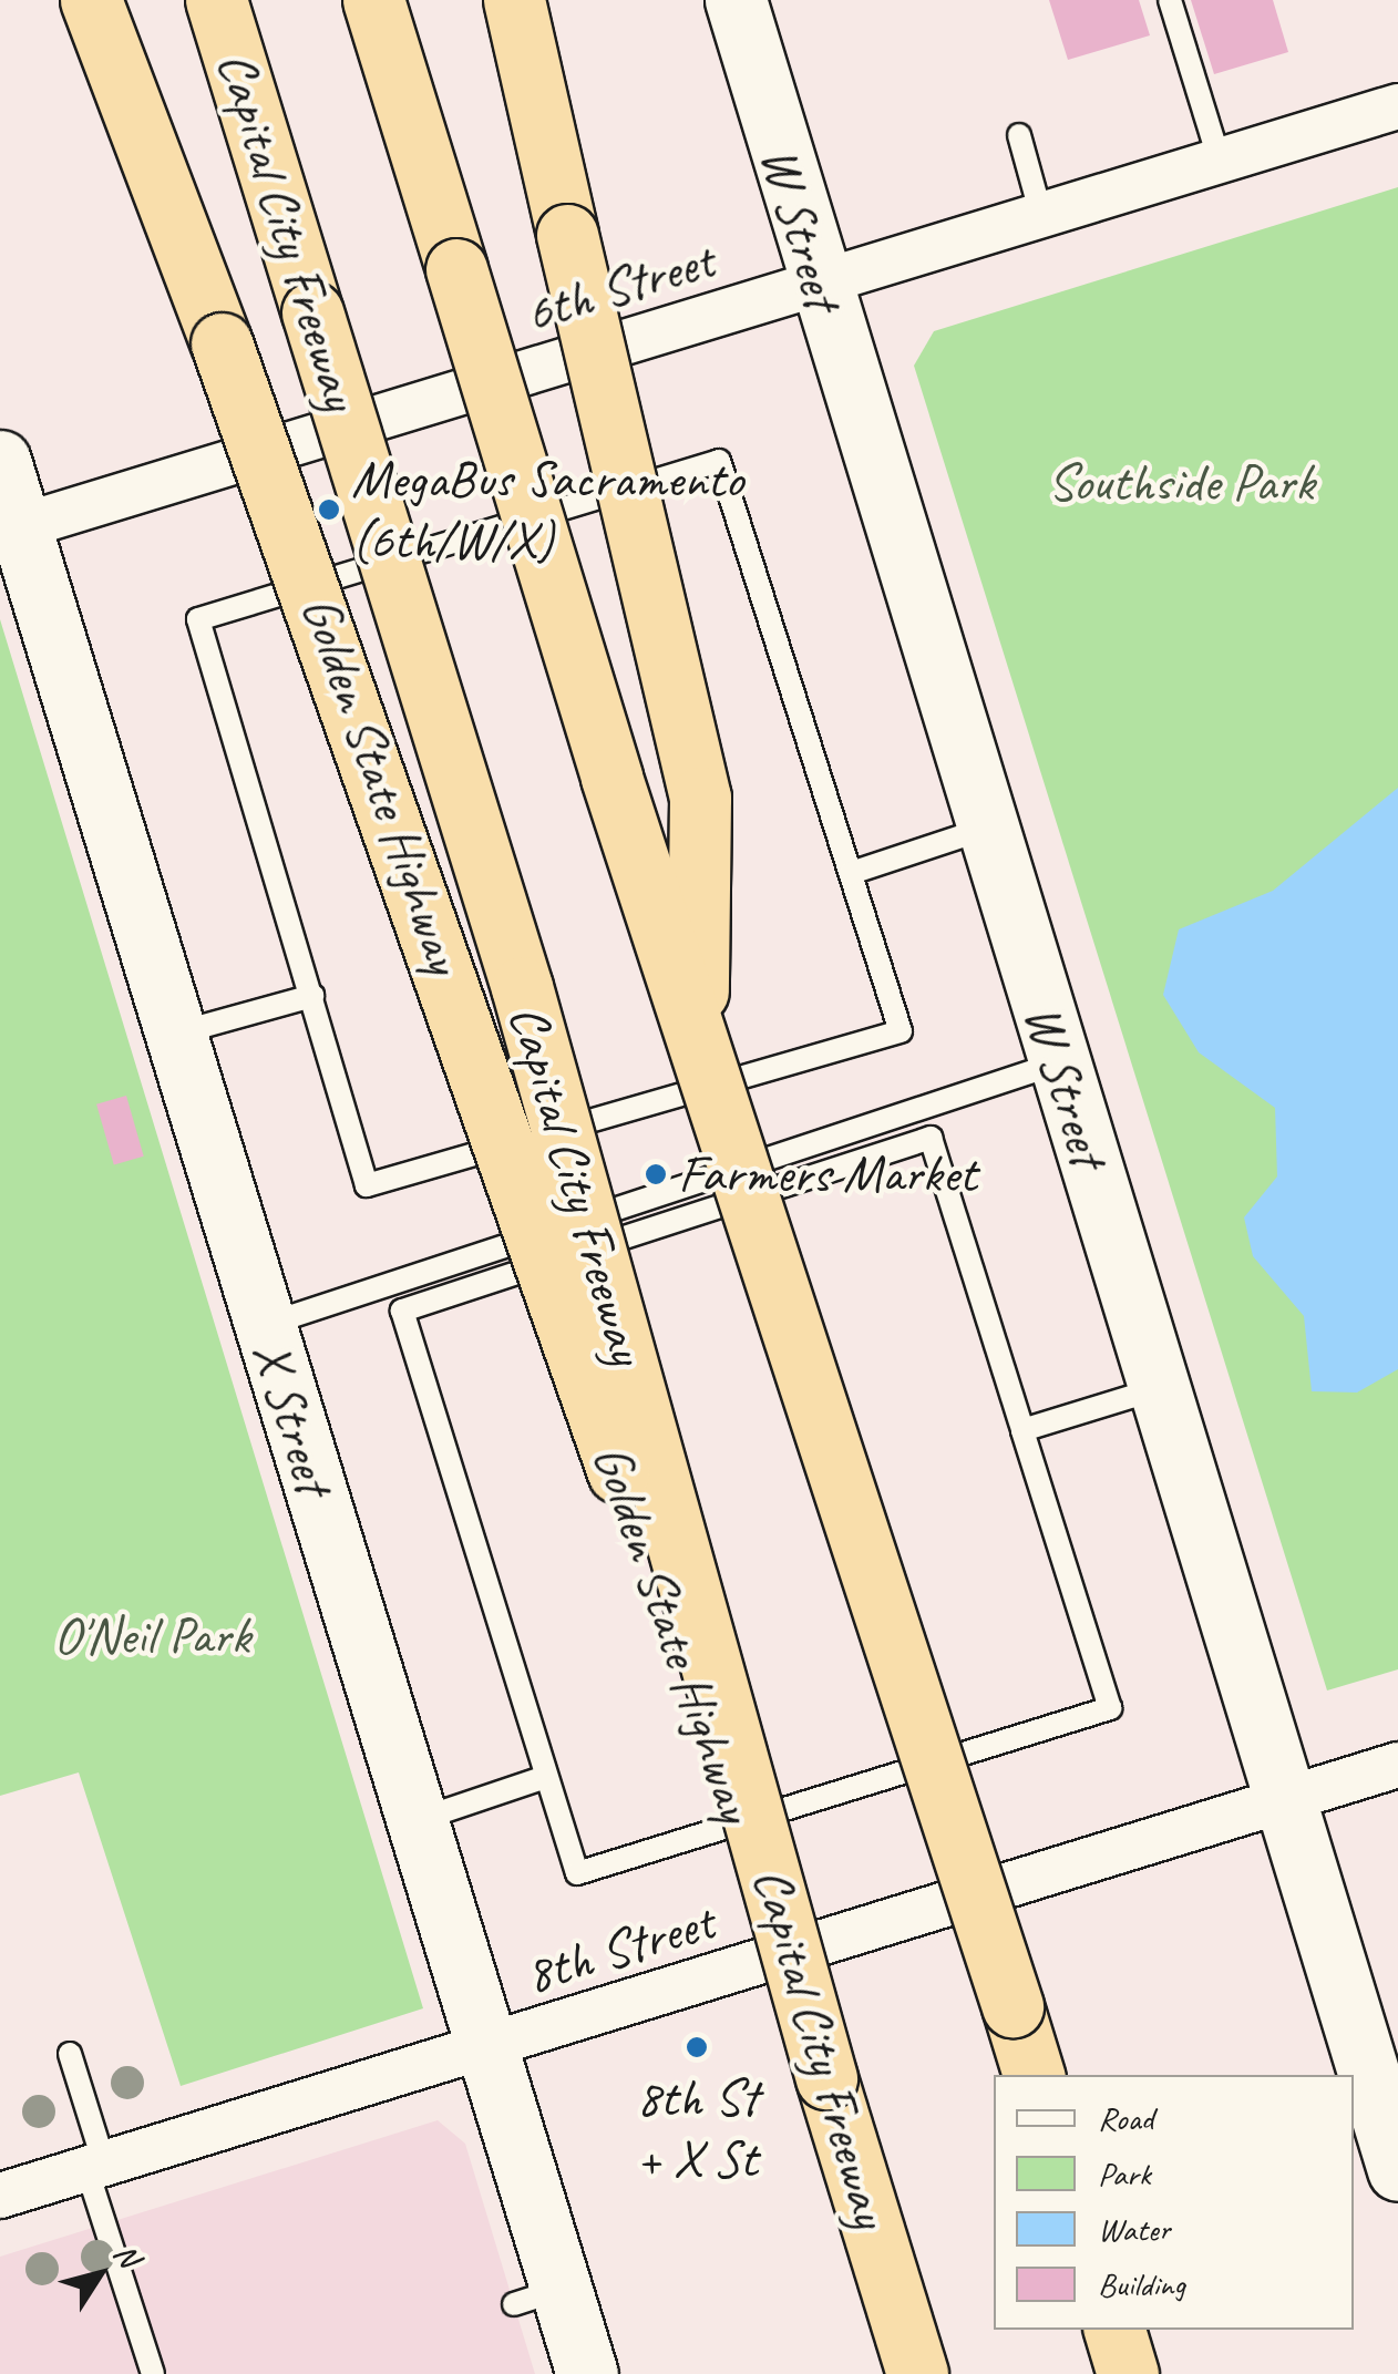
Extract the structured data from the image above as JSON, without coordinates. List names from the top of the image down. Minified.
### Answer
{"streets":{"highway":["Capital City Freeway","Golden State Highway"],"main road":["W Street","X Street"],"street":["6th Street","8th Street"]},"crossings":[["W Street","6th Street"],["W Street","8th Street"],["Capital City Freeway","Golden State Highway"],["6th Street","X Street"],["X Street","8th Street"]],"parks":["Southside Park","O'Neil Park"],"places":["MegaBus Sacramento (6th/W/X)","Farmers Market","8th St + X St"],"legend":["Road","Park","Water","Building"],"north":"top right"}
